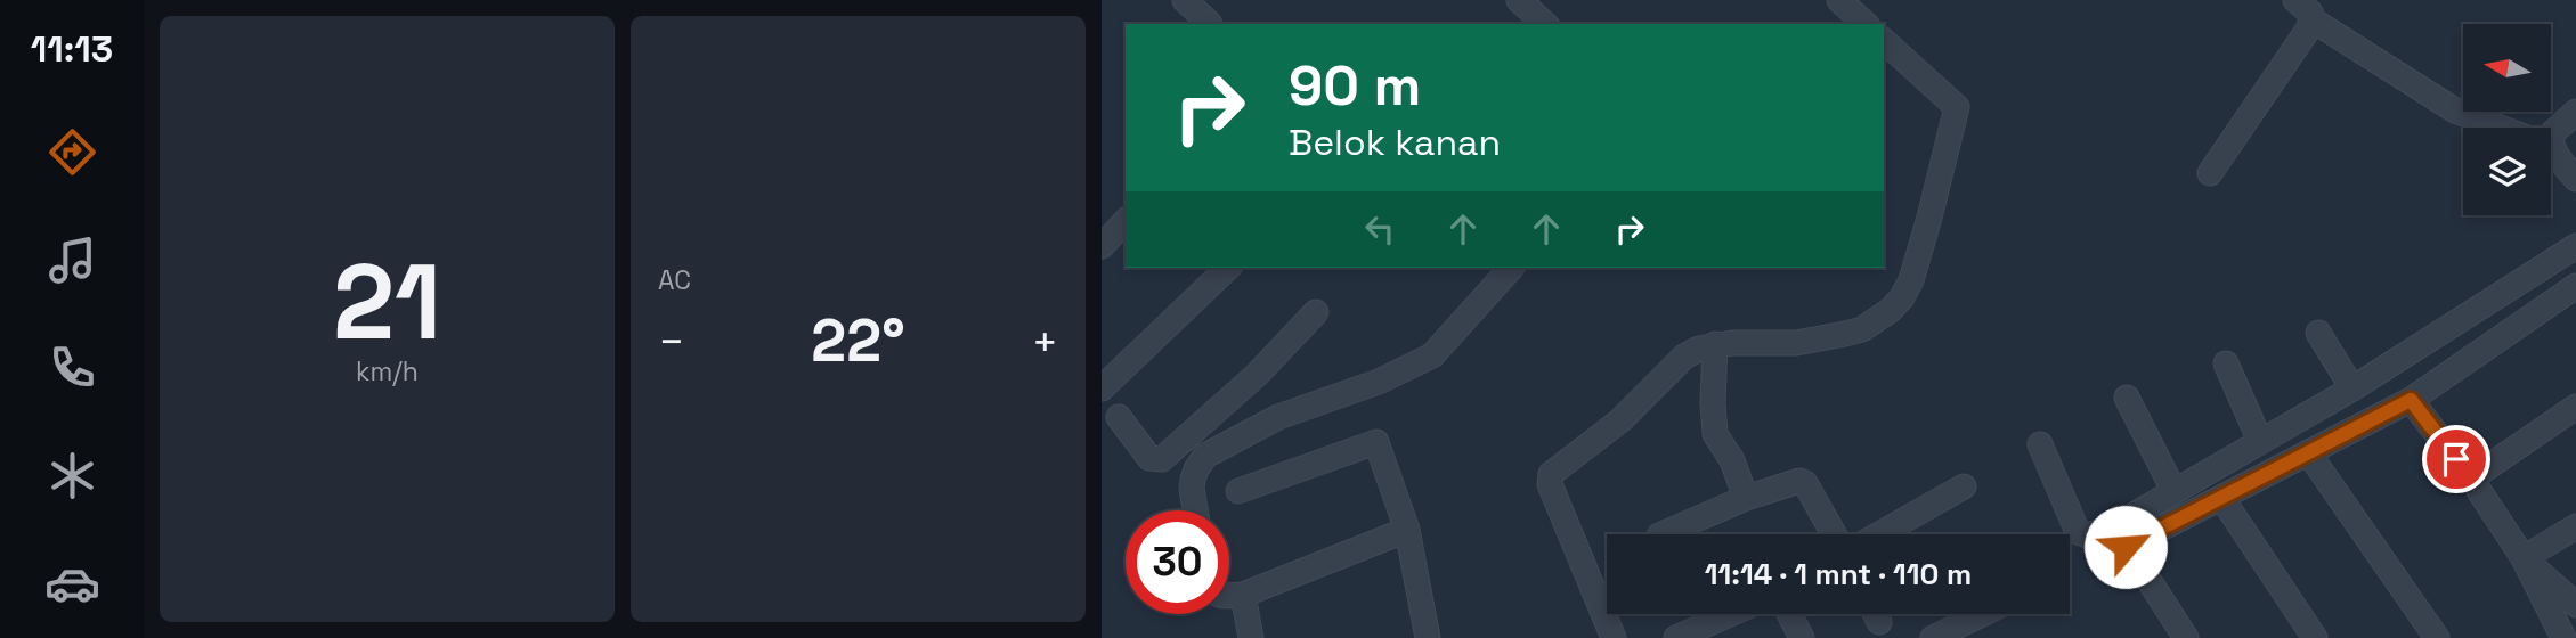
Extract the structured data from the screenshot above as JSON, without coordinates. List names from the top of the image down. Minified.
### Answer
{"north":"left","page":{"tabs":"11:13","tile":[["21","km/h"],"AC"],"turn":["90 m","Belok kanan"],"heat":["−","22°","+"],"limit":"30","trip":"11:14 · 1 mnt · 110 m"}}
